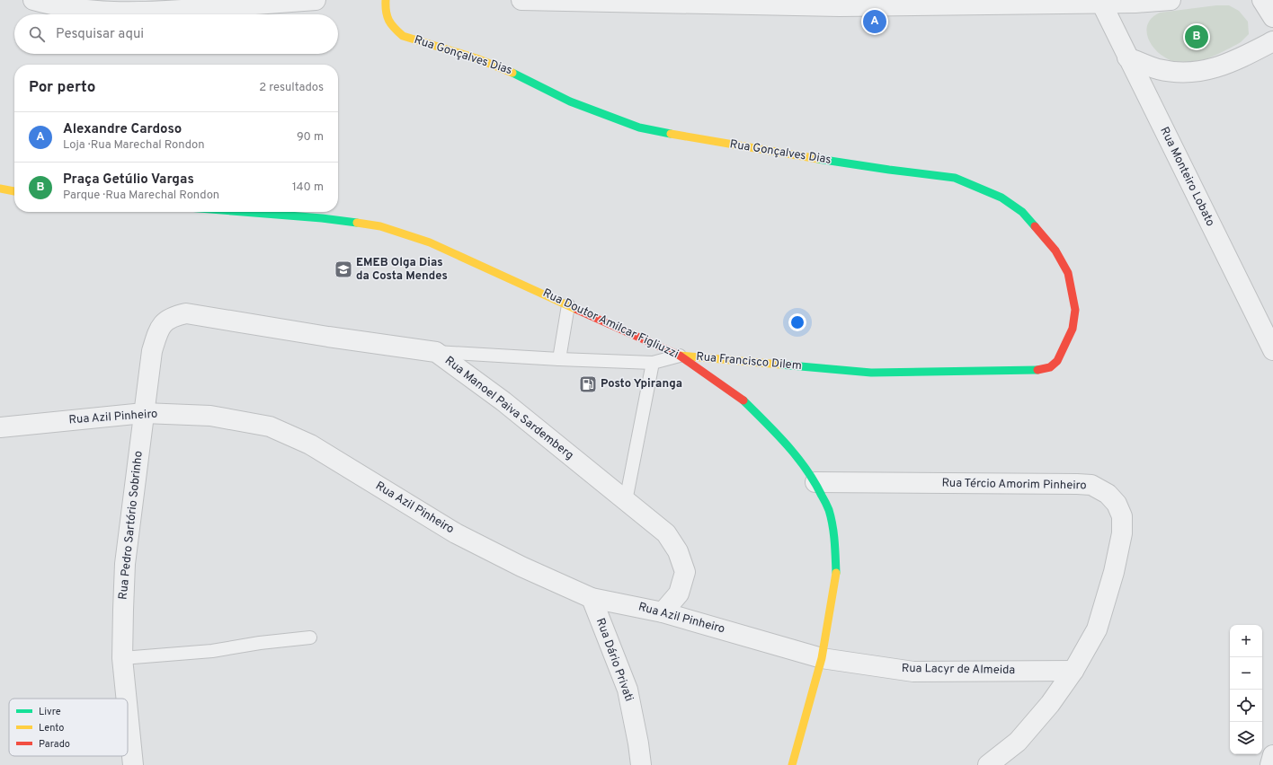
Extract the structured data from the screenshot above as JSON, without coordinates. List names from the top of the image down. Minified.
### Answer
{"streets":{"street":["Rua Gonçalves Dias","Rua Monteiro Lobato","Rua Doutor Amilcar Figliuzzi","Rua Francisco Dilem","Rua Manoel Paiva Sardemberg","Rua Azil Pinheiro","Rua Tércio Amorim Pinheiro","Rua Pedro Sartório Sobrinho","Rua Dário Privati","Rua Lacyr de Almeida"]},"crossings":[["Rua Gonçalves Dias","Rua Francisco Dilem"],["Rua Doutor Amilcar Figliuzzi","Rua Francisco Dilem"],["Rua Doutor Amilcar Figliuzzi","Rua Azil Pinheiro"],["Rua Doutor Amilcar Figliuzzi","Rua Tércio Amorim Pinheiro"],["Rua Doutor Amilcar Figliuzzi","Rua Lacyr de Almeida"],["Rua Francisco Dilem","Rua Manoel Paiva Sardemberg"],["Rua Manoel Paiva Sardemberg","Rua Azil Pinheiro"],["Rua Manoel Paiva Sardemberg","Rua Pedro Sartório Sobrinho"],["Rua Azil Pinheiro","Rua Pedro Sartório Sobrinho"],["Rua Azil Pinheiro","Rua Dário Privati"],["Rua Azil Pinheiro","Rua Lacyr de Almeida"],["Rua Tércio Amorim Pinheiro","Rua Lacyr de Almeida"]],"places":{"school or university":["EMEB Olga Dias da Costa Mendes"],"fuel station":["Posto Ypiranga"]},"legend":["Livre","Lento","Parado"],"page":{"pins":["A","B"],"search":"Pesquisar aqui","heading":["Por perto","2 resultados"],"list":[{"mark":"A","name":"Alexandre Cardoso","note":"Loja · Rua Marechal Rondon","value":"90 m"},{"mark":"B","name":"Praça Getúlio Vargas","note":"Parque · Rua Marechal Rondon","value":"140 m"}],"map_buttons":["+","−"]}}
